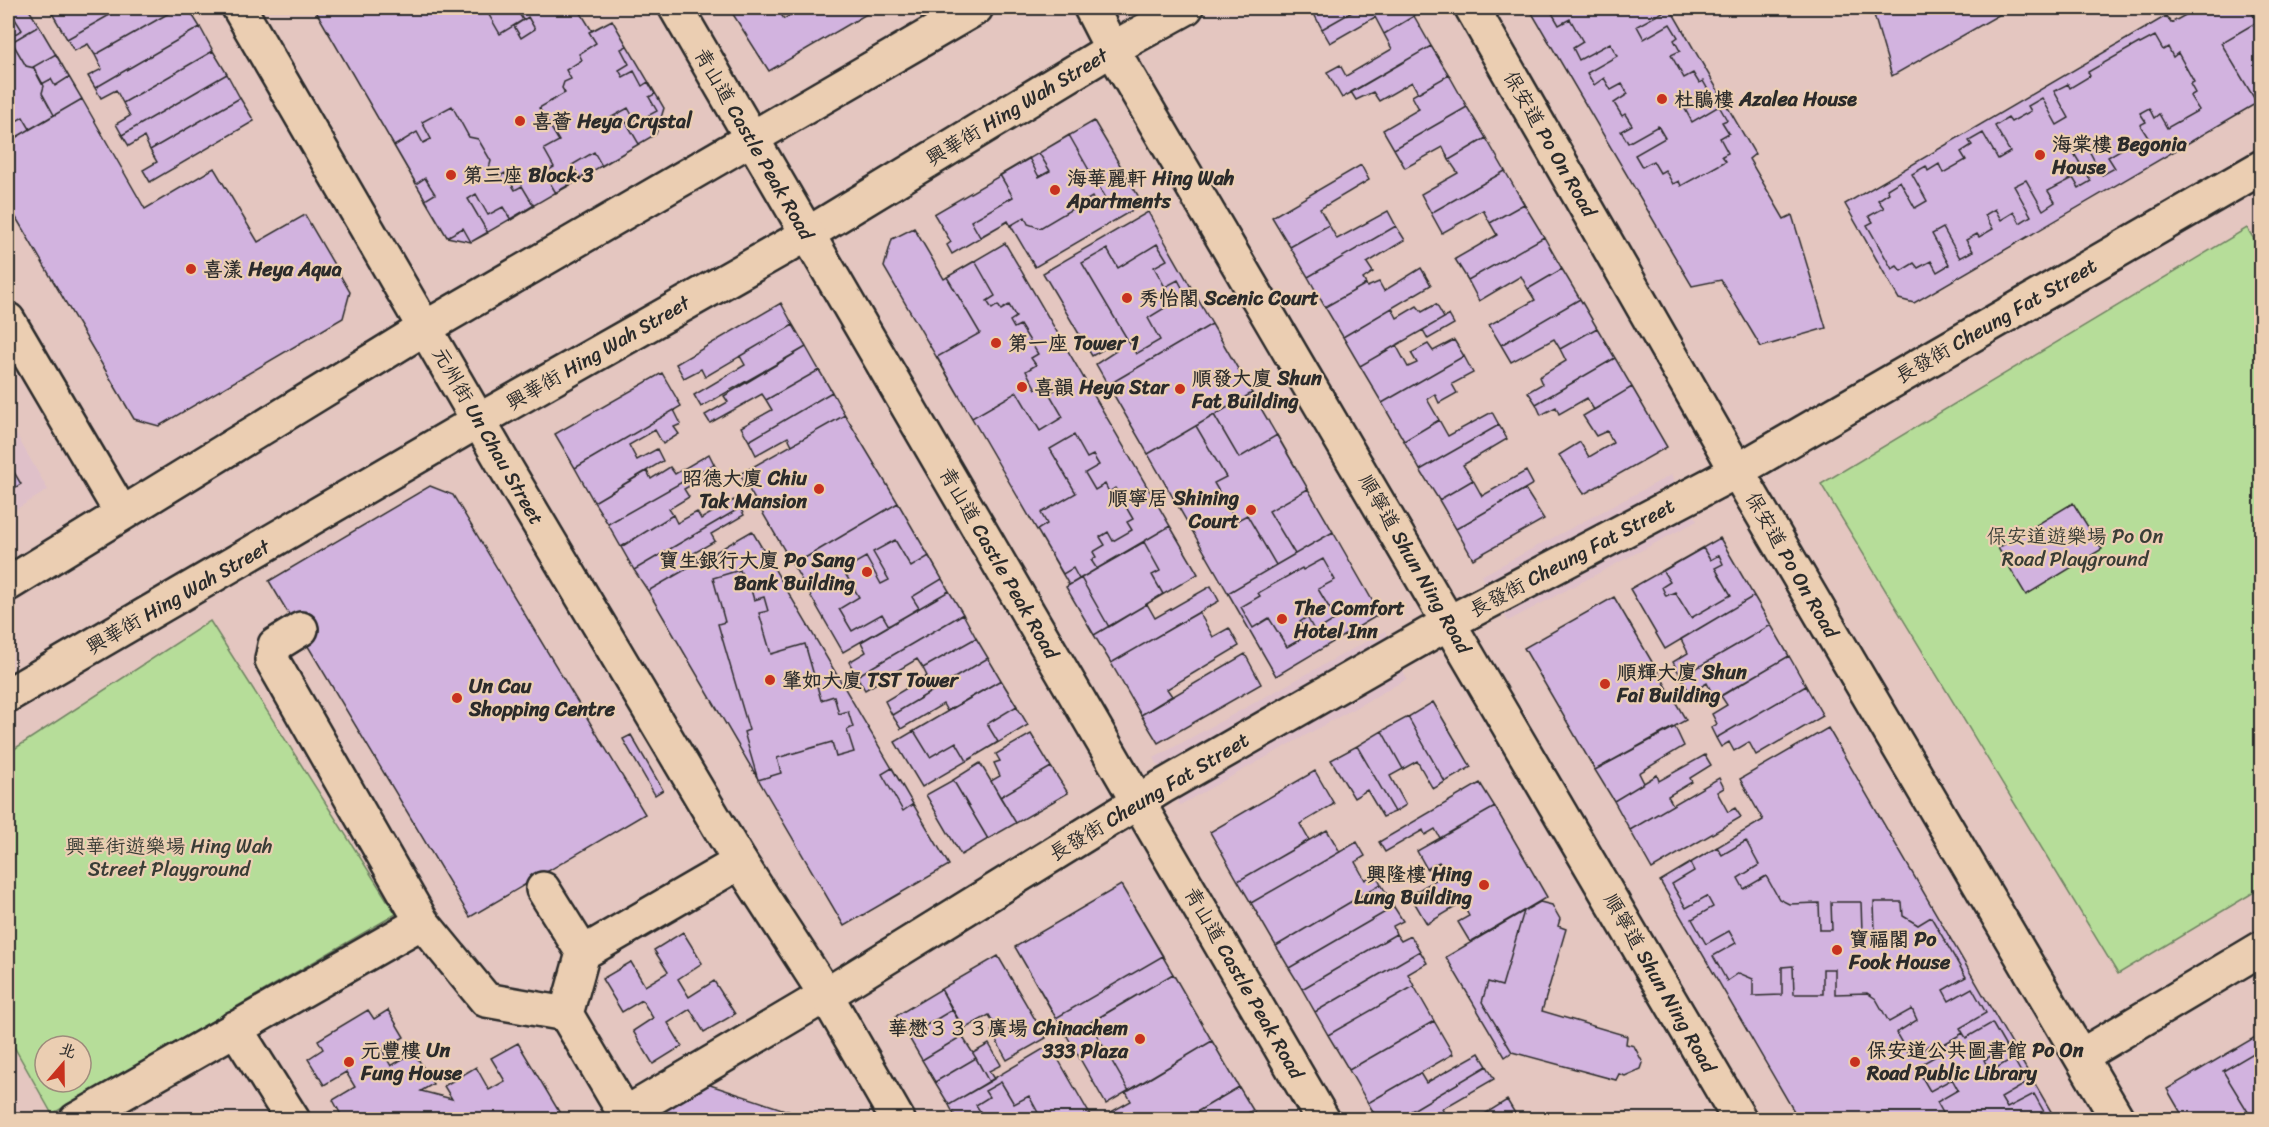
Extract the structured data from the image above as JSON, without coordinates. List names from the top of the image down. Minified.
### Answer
{"streets":{"street":["興華街 Hing Wah Street","青山道 Castle Peak Road","保安道 Po On Road","長發街 Cheung Fat Street","元州街 Un Chau Street","順寧道 Shun Ning Road"]},"crossings":[["興華街 Hing Wah Street","青山道 Castle Peak Road"],["興華街 Hing Wah Street","元州街 Un Chau Street"],["興華街 Hing Wah Street","順寧道 Shun Ning Road"],["青山道 Castle Peak Road","長發街 Cheung Fat Street"],["保安道 Po On Road","長發街 Cheung Fat Street"],["長發街 Cheung Fat Street","元州街 Un Chau Street"],["長發街 Cheung Fat Street","順寧道 Shun Ning Road"]],"parks":["保安道遊樂場 Po On Road Playground","興華街遊樂場 Hing Wah Street Playground"],"places":["杜鵑樓 Azalea House","喜薈 Heya Crystal","海棠樓 Begonia House","第三座 Block 3","海華麗軒 Hing Wah Apartments","喜漾 Heya Aqua","秀怡閣 Scenic Court","第一座 Tower 1","喜韻 Heya Star","順發大廈 Shun Fat Building","昭德大廈 Chiu Tak Mansion","順寧居 Shining Court","寶生銀行大廈 Po Sang Bank Building","The Comfort Hotel Inn","肇如大廈 TST Tower","順輝大廈 Shun Fai Building","Un Cau Shopping Centre","興隆樓 Hing Lung Building","寶福閣 Po Fook House","華懋３３３廣場 Chinachem 333 Plaza","元豐樓 Un Fung House","保安道公共圖書館 Po On Road Public Library"],"north":"top"}
